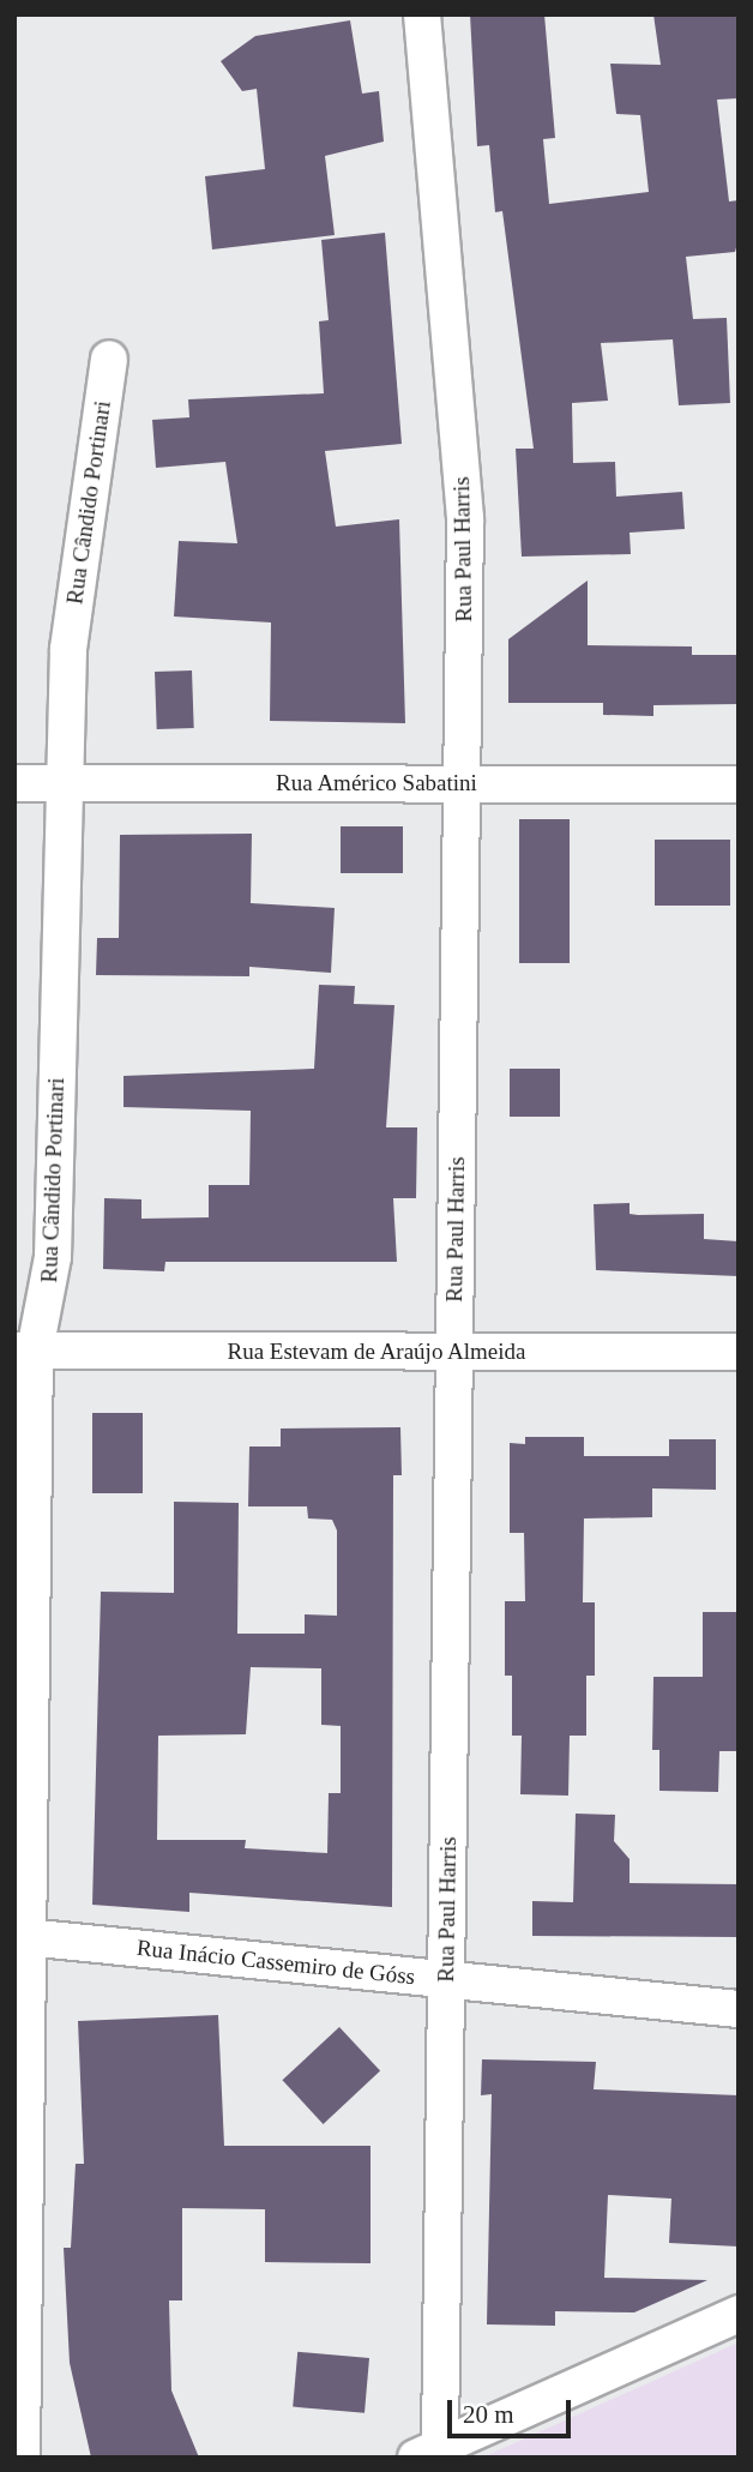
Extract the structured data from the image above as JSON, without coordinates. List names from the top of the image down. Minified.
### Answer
{"streets":{"street":["Rua Cândido Portinari","Rua Paul Harris","Rua Américo Sabatini","Rua Estevam de Araújo Almeida","Rua Inácio Cassemiro de Góss"]},"crossings":[["Rua Cândido Portinari","Rua Américo Sabatini"],["Rua Cândido Portinari","Rua Estevam de Araújo Almeida"],["Rua Cândido Portinari","Rua Inácio Cassemiro de Góss"],["Rua Paul Harris","Rua Américo Sabatini"],["Rua Paul Harris","Rua Estevam de Araújo Almeida"],["Rua Paul Harris","Rua Inácio Cassemiro de Góss"]],"scale_bar":"20 m"}
